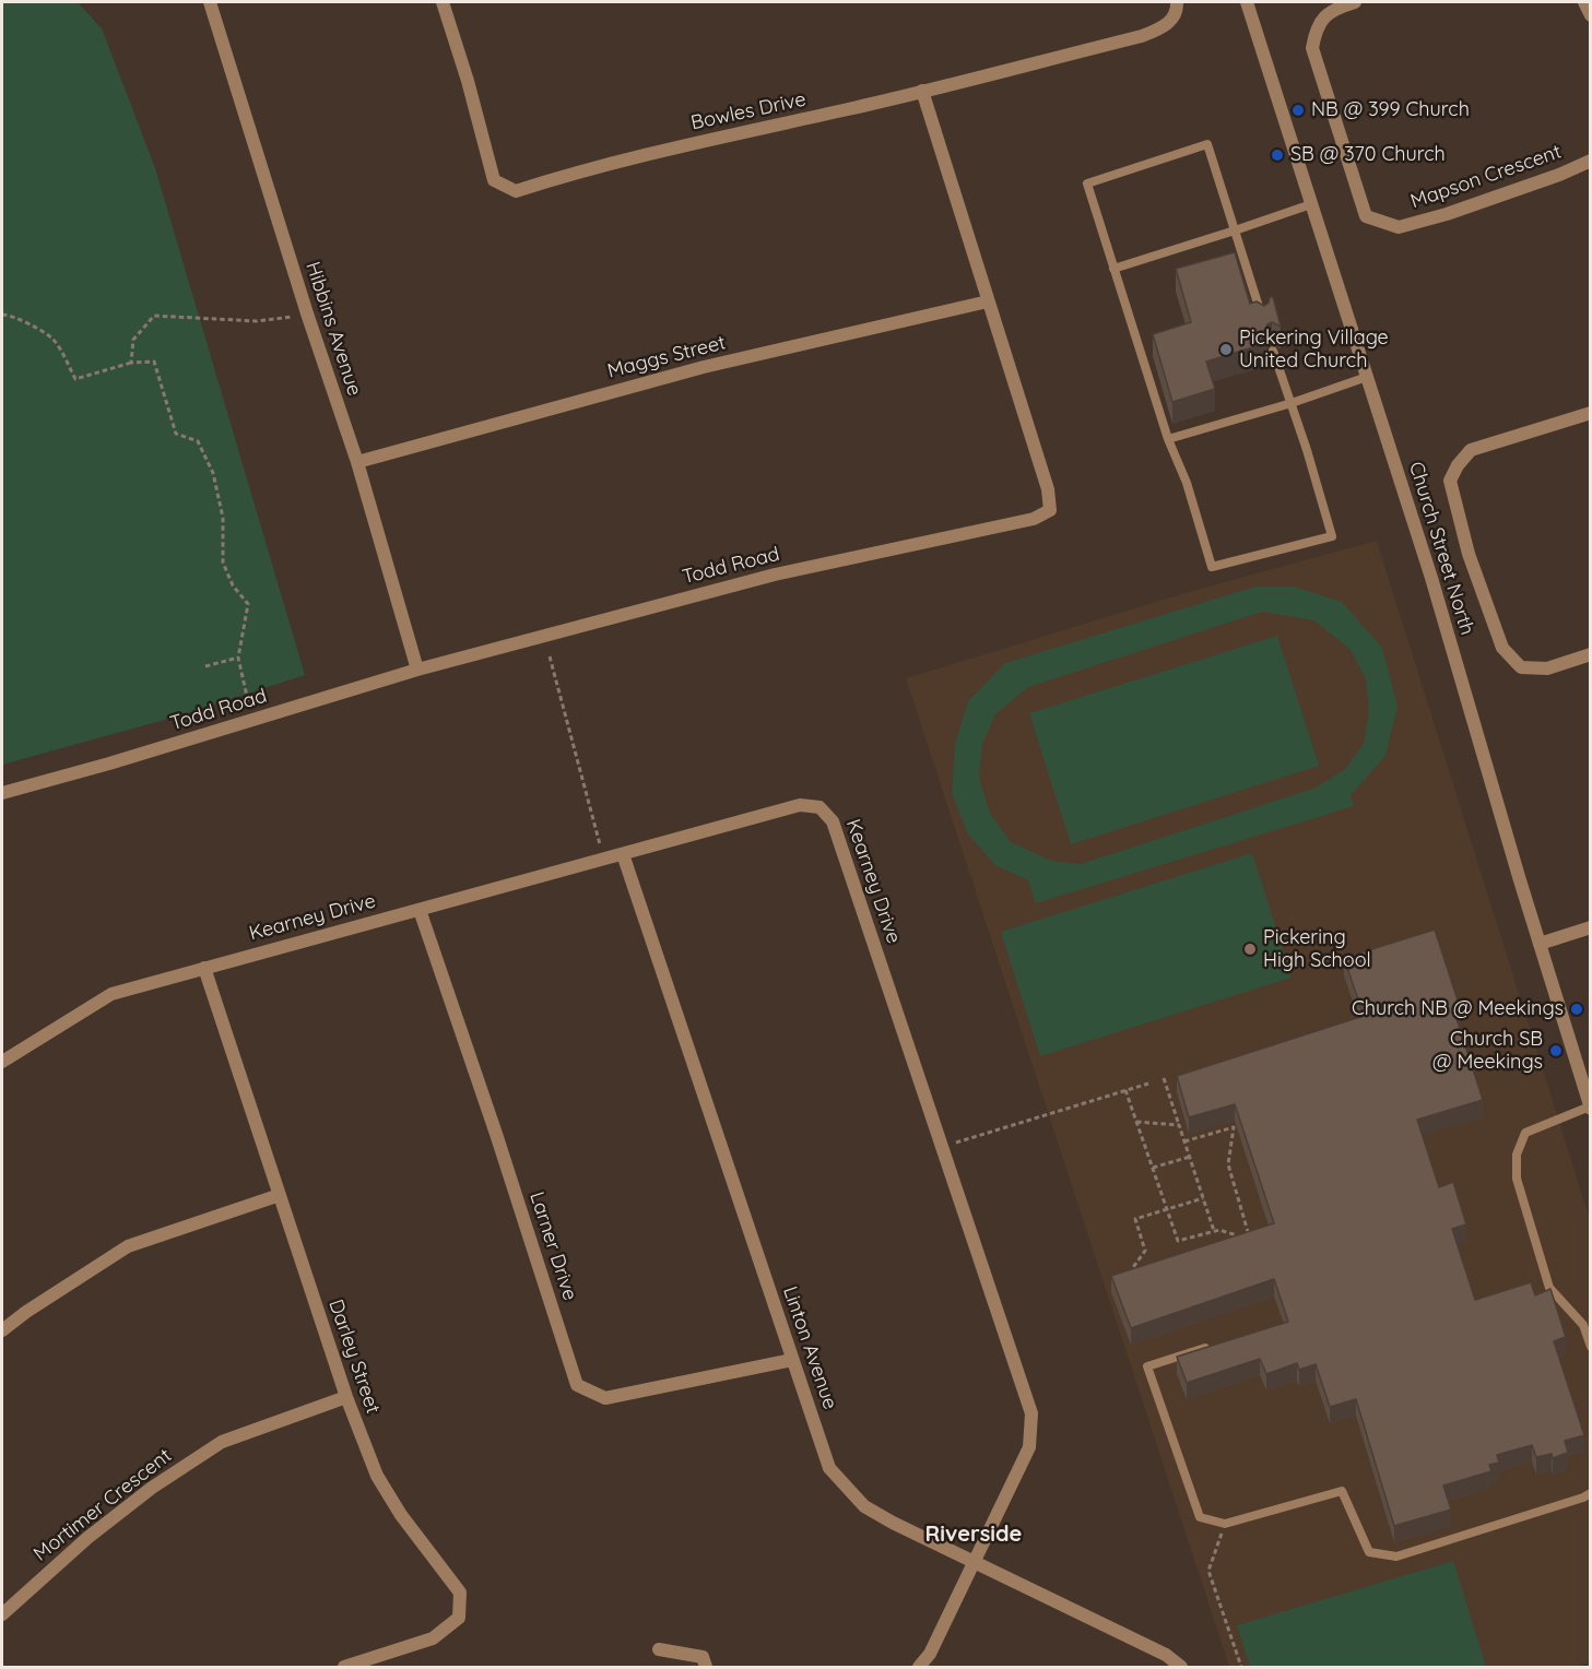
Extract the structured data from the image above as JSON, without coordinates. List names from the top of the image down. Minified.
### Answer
{"streets":{"street":["Bowles Drive","Mapson Crescent","Hibbins Avenue","Maggs Street","Church Street North","Todd Road","Kearney Drive","Larner Drive","Linton Avenue","Darley Street","Mortimer Crescent"]},"crossings":[["Bowles Drive","Todd Road"],["Hibbins Avenue","Maggs Street"],["Hibbins Avenue","Todd Road"],["Maggs Street","Todd Road"],["Kearney Drive","Larner Drive"],["Kearney Drive","Linton Avenue"],["Kearney Drive","Darley Street"],["Larner Drive","Linton Avenue"],["Darley Street","Mortimer Crescent"]],"districts":["Riverside"],"places":["NB @ 399 Church","SB @ 370 Church","Pickering Village United Church","Pickering High School","Church NB @ Meekings","Church SB @ Meekings"]}
